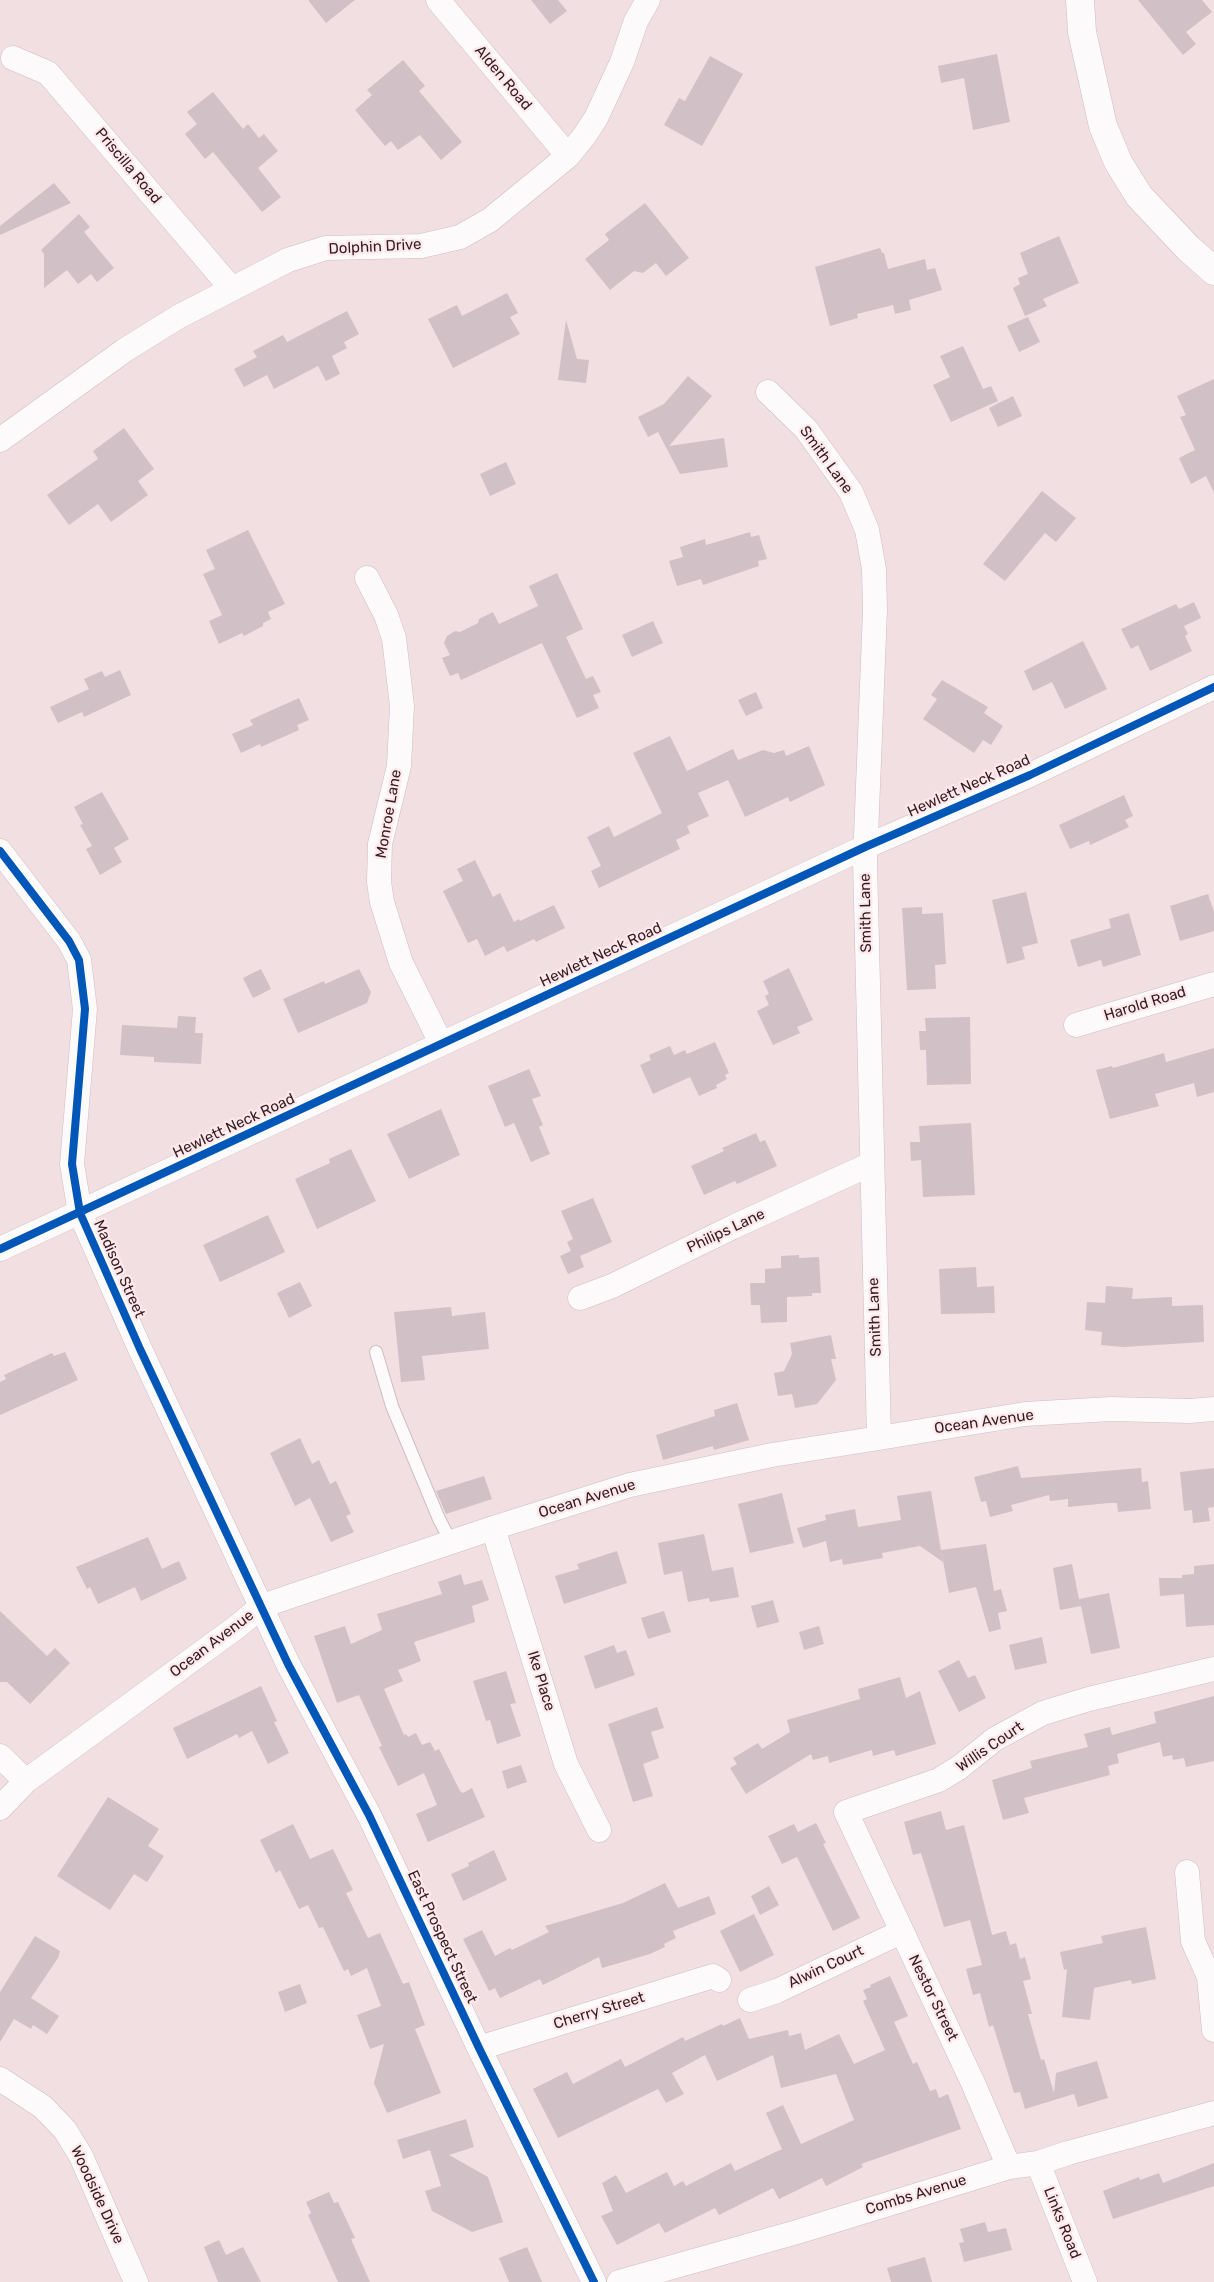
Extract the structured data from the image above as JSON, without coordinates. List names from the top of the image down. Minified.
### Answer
{"streets":{"street":["Alden Road","Priscilla Road","Dolphin Drive","Smith Lane","Hewlett Neck Road","Monroe Lane","Harold Road","Philips Lane","Madison Street","Ocean Avenue","Ike Place","Willis Court","East Prospect Street","Alwin Court","Nestor Street","Cherry Street","Woodside Drive","Combs Avenue","Links Road"]},"crossings":[["Alden Road","Dolphin Drive"],["Priscilla Road","Dolphin Drive"],["Smith Lane","Hewlett Neck Road"],["Smith Lane","Philips Lane"],["Smith Lane","Ocean Avenue"],["Hewlett Neck Road","Monroe Lane"],["Hewlett Neck Road","Madison Street"],["Madison Street","Ocean Avenue"],["Madison Street","East Prospect Street"],["Ocean Avenue","Ike Place"],["Ocean Avenue","East Prospect Street"],["Willis Court","Nestor Street"],["East Prospect Street","Cherry Street"],["Alwin Court","Nestor Street"],["Nestor Street","Combs Avenue"],["Combs Avenue","Links Road"]]}
